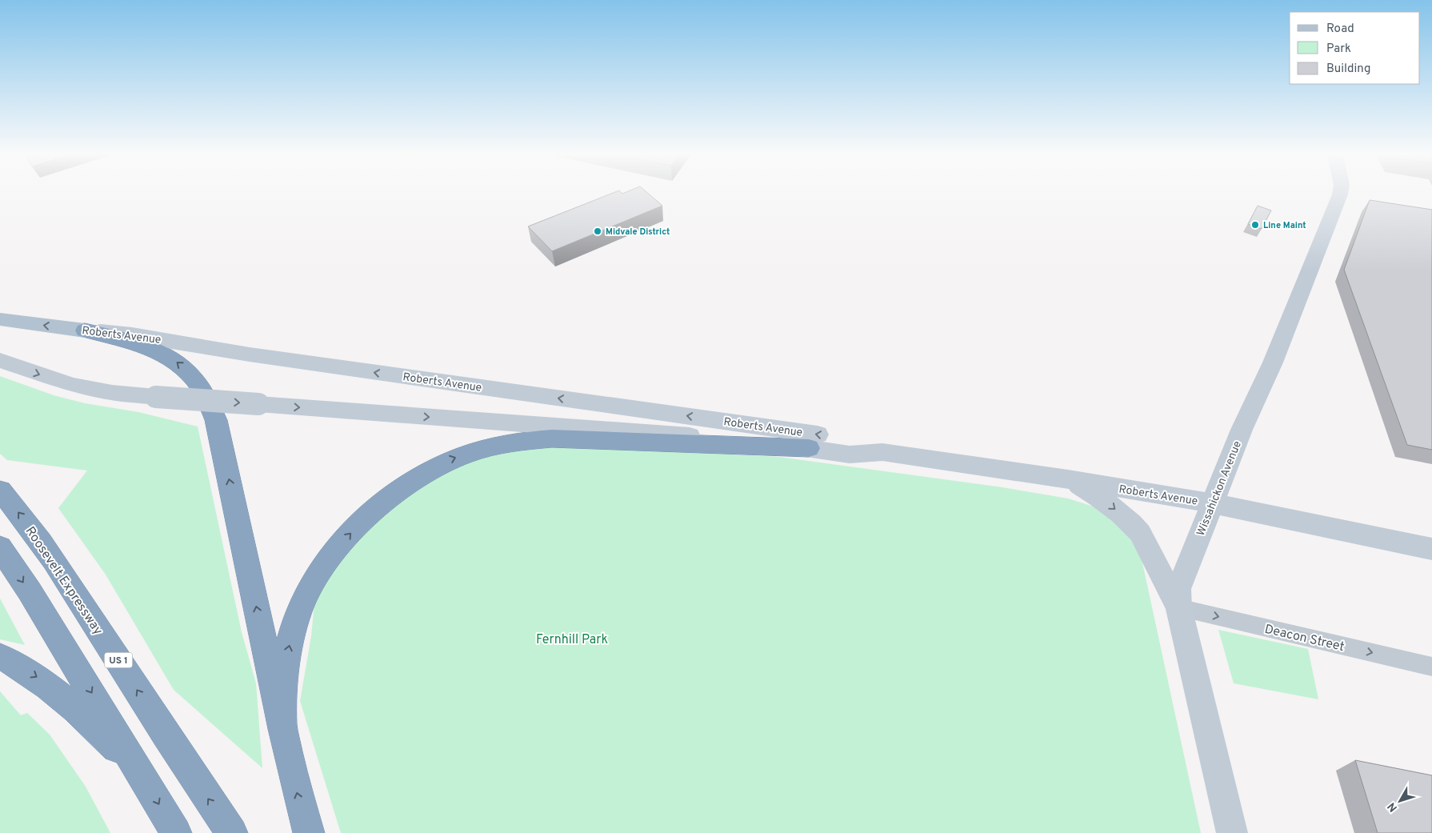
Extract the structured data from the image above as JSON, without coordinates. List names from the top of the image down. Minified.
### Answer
{"streets":{"highway":["Roosevelt Expressway","US 1"],"main road":["Roberts Avenue","Wissahickon Avenue"],"street":["Deacon Street"]},"crossings":[["Roberts Avenue","Wissahickon Avenue"],["Wissahickon Avenue","Deacon Street"]],"one_way":["Deacon Street"],"parks":["Fernhill Park"],"places":["Line Maint","Midvale District"],"legend":["Road","Park","Building"],"north":"bottom left"}
